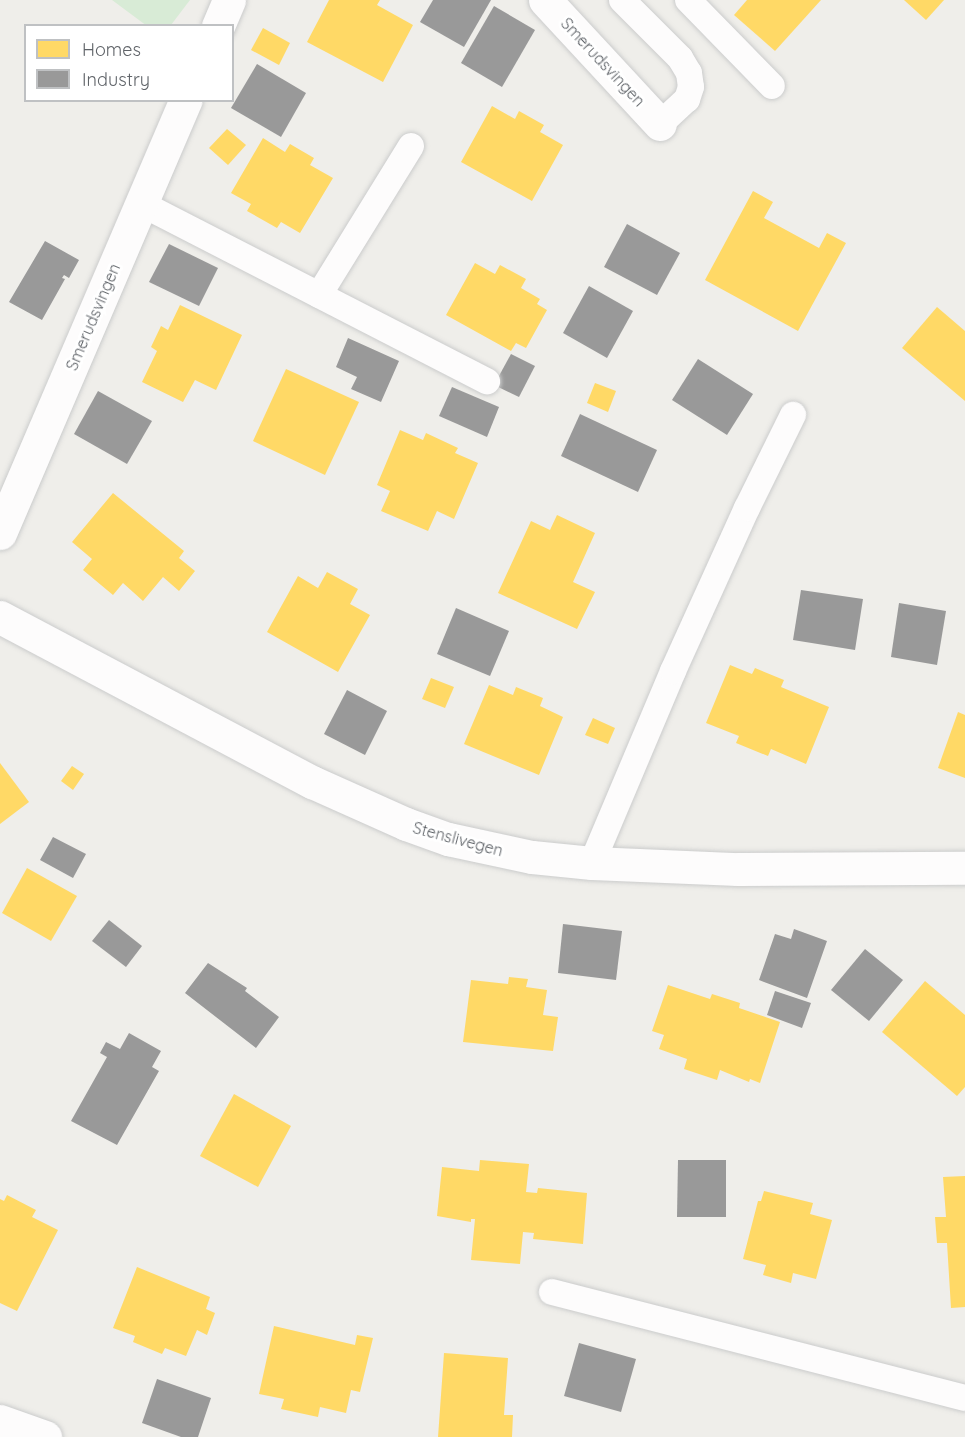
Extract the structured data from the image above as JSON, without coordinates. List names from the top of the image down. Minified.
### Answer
{"streets":{"street":["Smerudsvingen","Stenslivegen"]},"legend":["Homes","Industry"]}
